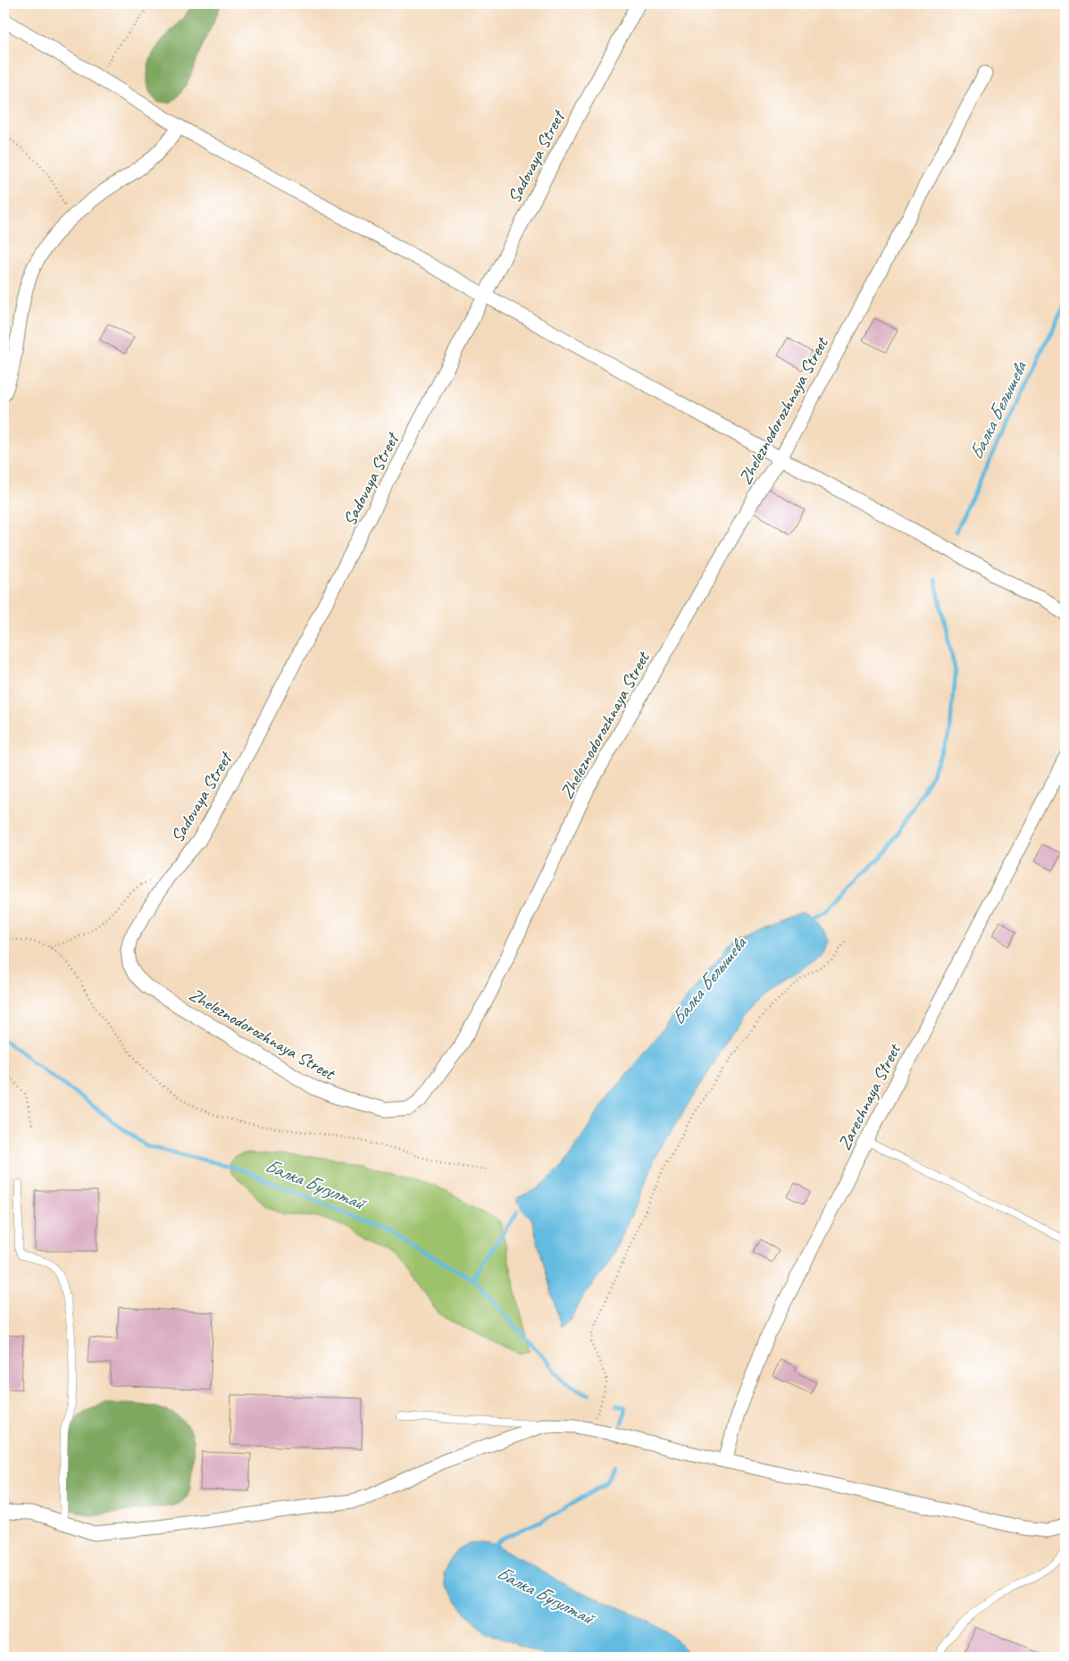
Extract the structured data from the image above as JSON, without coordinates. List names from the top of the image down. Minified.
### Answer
{"streets":{"street":["Sadovaya Street","Zheleznodorozhnaya Street","Zarechnaya Street"]},"crossings":[["Sadovaya Street","Zheleznodorozhnaya Street"]],"water":["Балка Белышева","Балка Бугултай"]}
